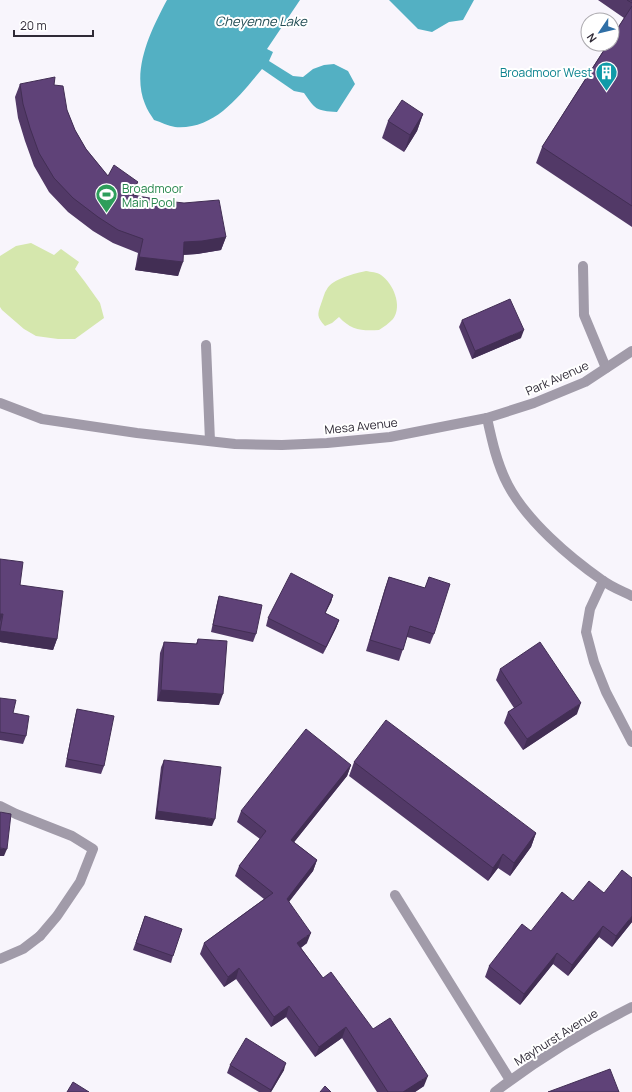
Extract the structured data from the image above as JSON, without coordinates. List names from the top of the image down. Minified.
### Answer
{"streets":{"street":["Park Avenue","Mesa Avenue","Mayhurst Avenue"]},"crossings":[["Park Avenue","Mesa Avenue"]],"water":["Cheyenne Lake"],"places":{"building":["Broadmoor West"],"sports":["Broadmoor Main Pool"]},"scale_bar":"20 m","north":"bottom left"}
